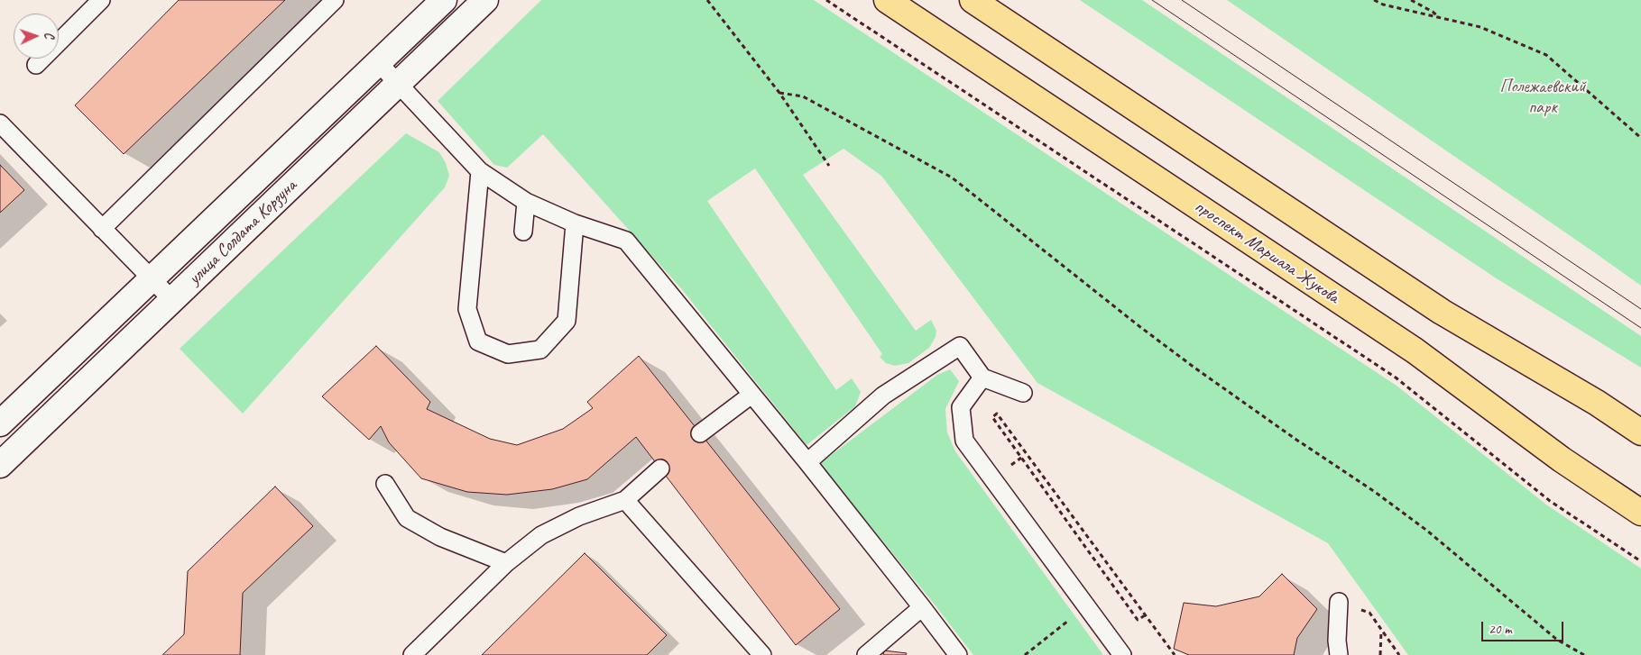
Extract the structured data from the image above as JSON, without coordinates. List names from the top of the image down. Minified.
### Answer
{"streets":{"main road":["проспект Маршала Жукова"],"street":["улица Солдата Корзуна"]},"parks":["Полежаевский парк"],"scale_bar":"20 m","north":"right"}
